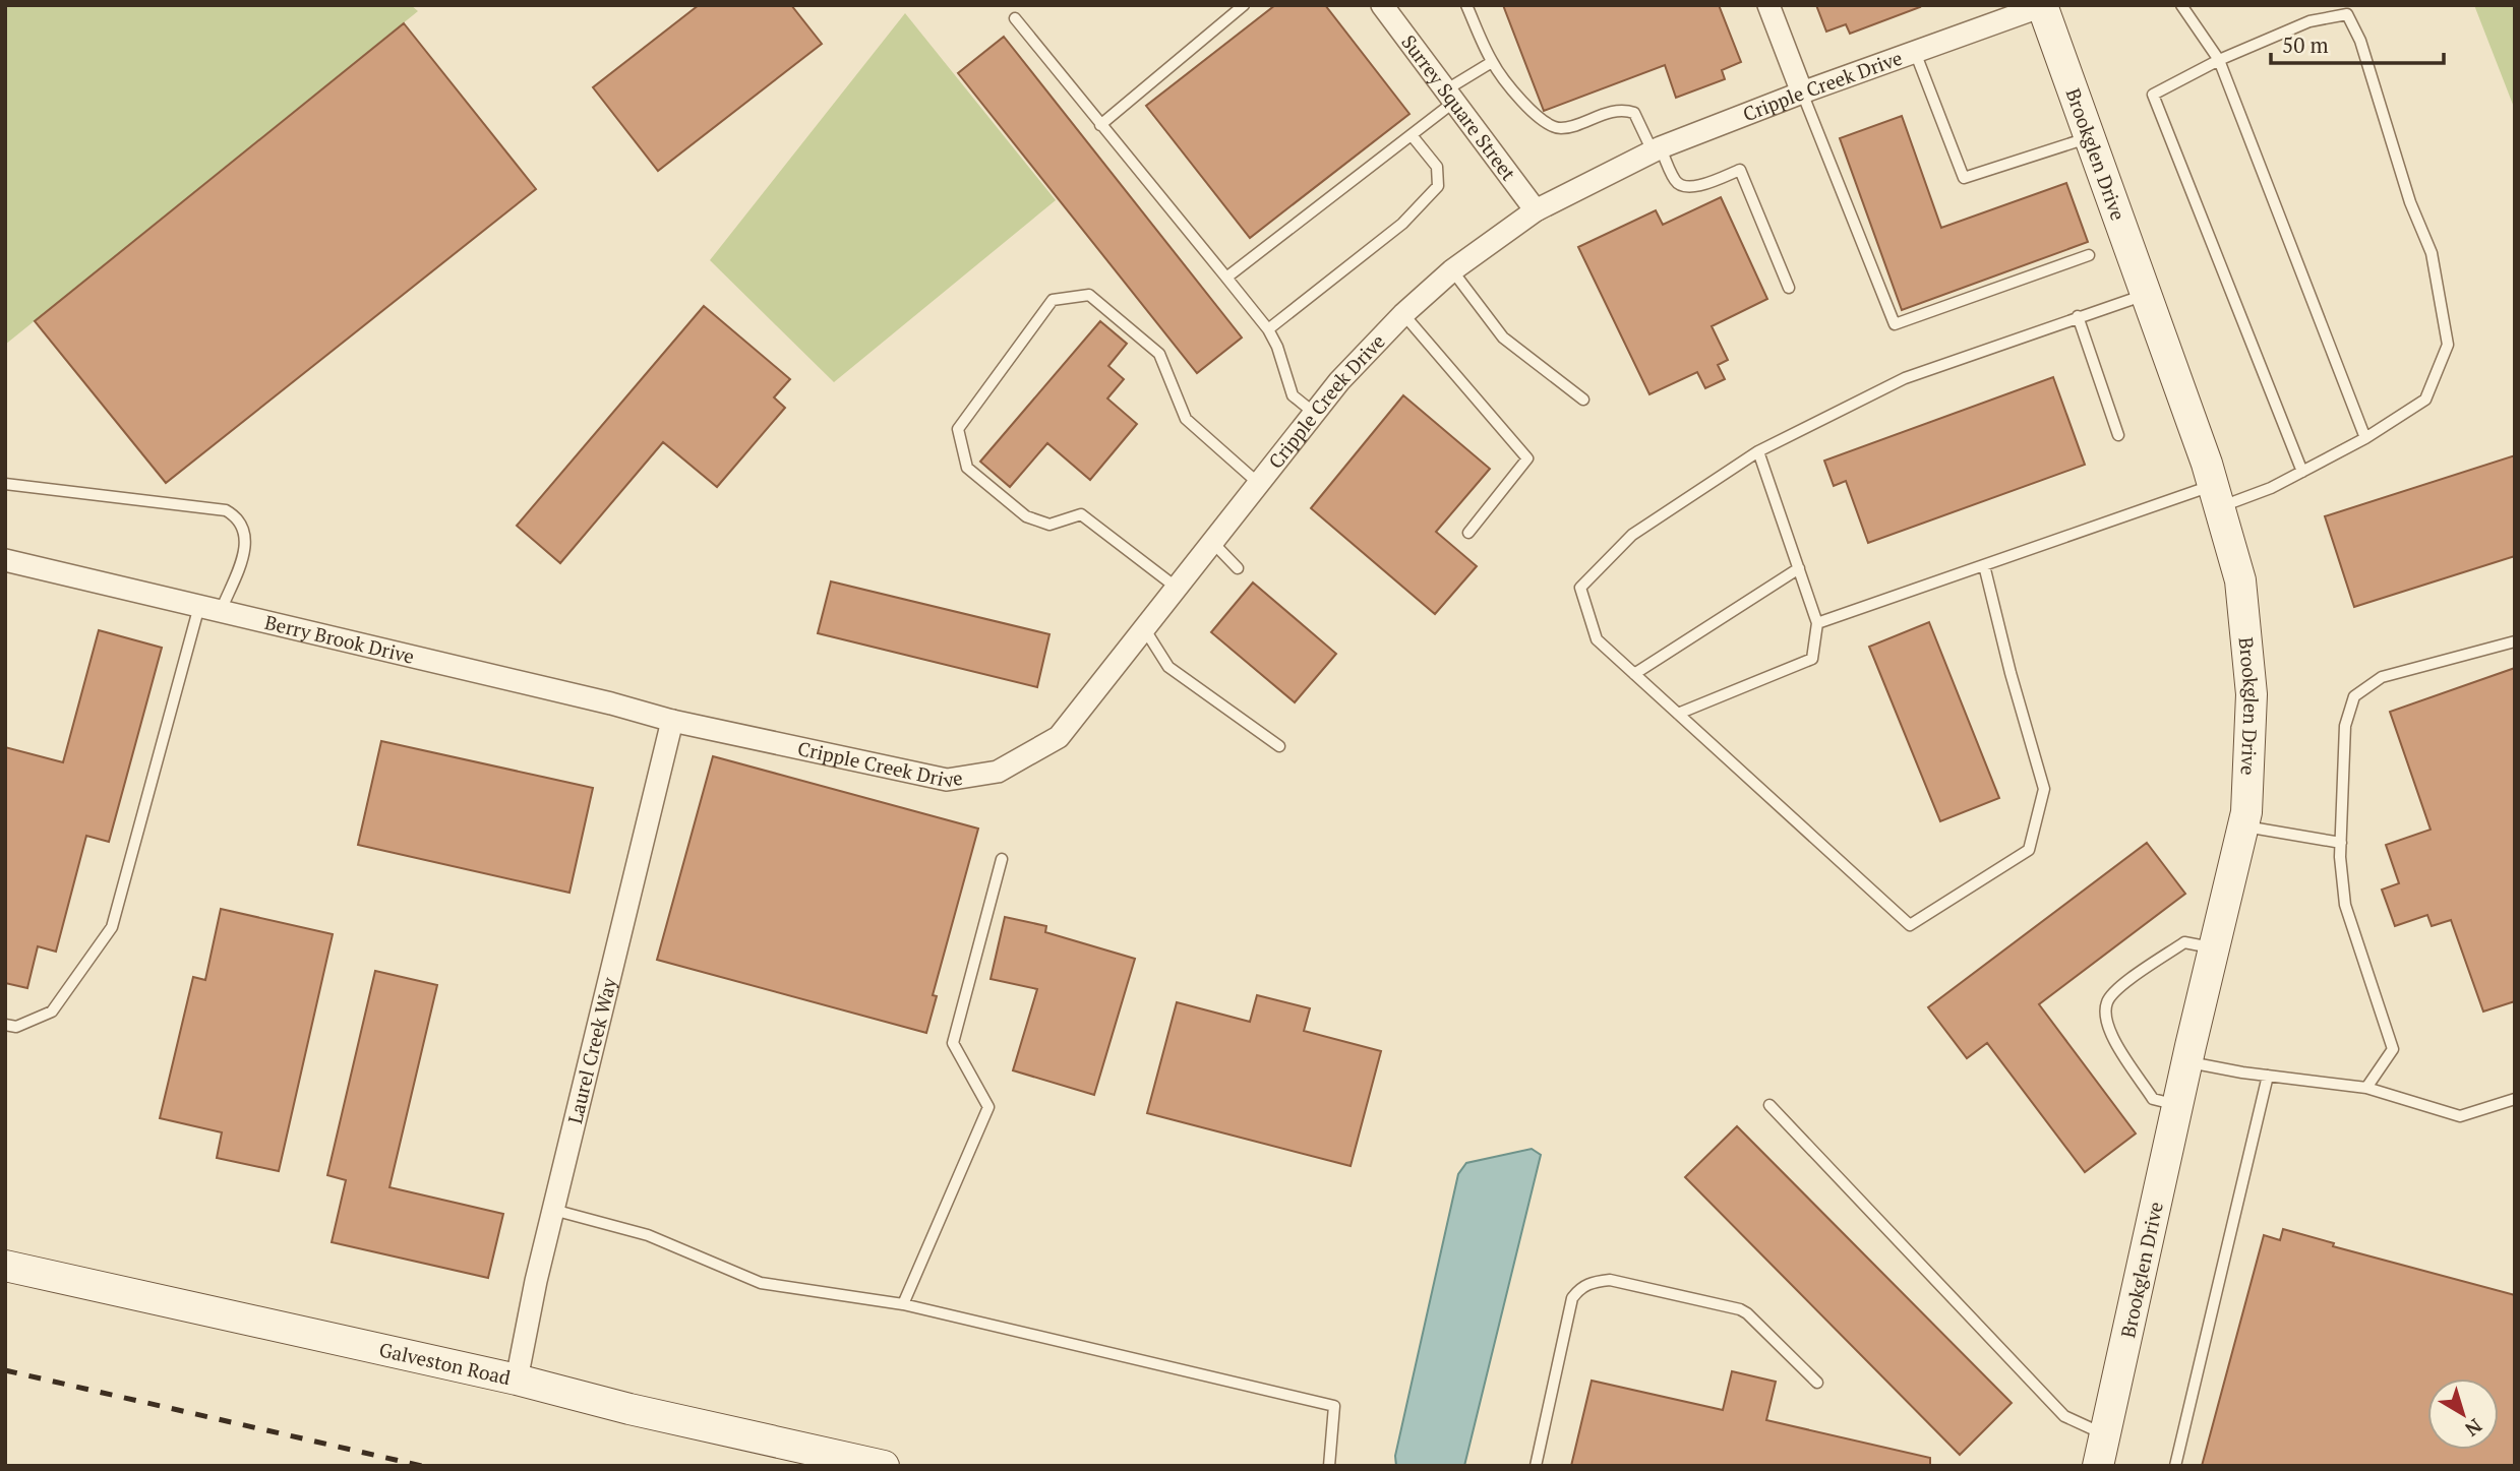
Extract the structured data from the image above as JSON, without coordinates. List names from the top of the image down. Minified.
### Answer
{"streets":{"street":["Cripple Creek Drive","Surrey Square Street","Brookglen Drive","Berry Brook Drive","Laurel Creek Way","Galveston Road"]},"crossings":[["Cripple Creek Drive","Surrey Square Street"],["Cripple Creek Drive","Brookglen Drive"],["Cripple Creek Drive","Berry Brook Drive"],["Cripple Creek Drive","Laurel Creek Way"],["Berry Brook Drive","Laurel Creek Way"],["Laurel Creek Way","Galveston Road"]],"scale_bar":"50 m","north":"bottom right"}
